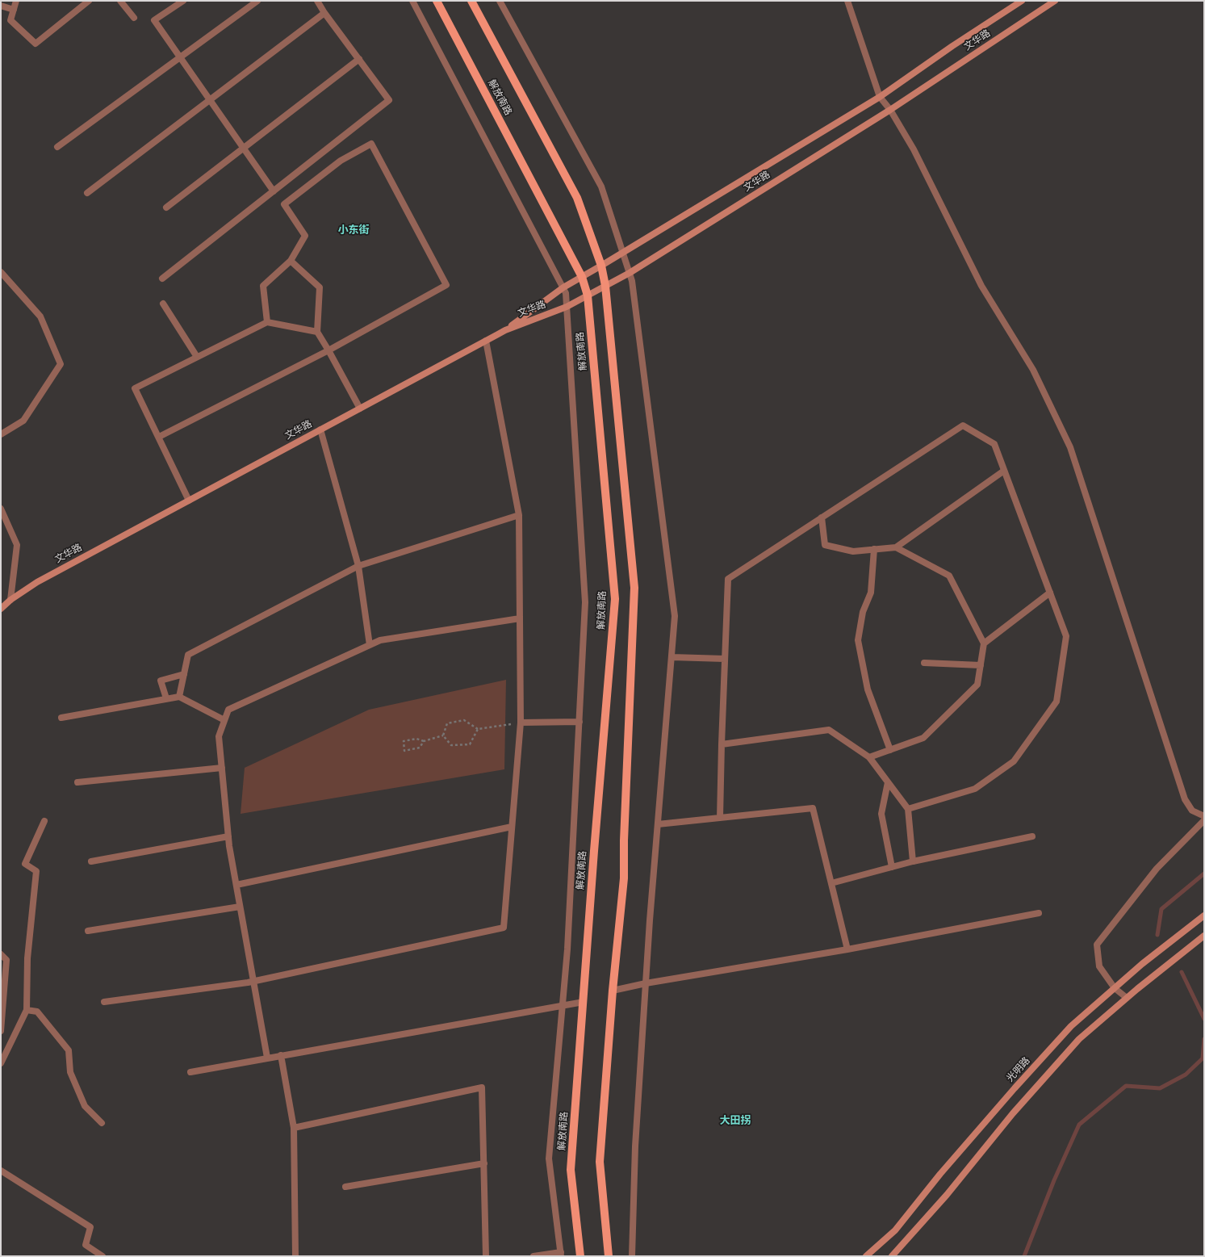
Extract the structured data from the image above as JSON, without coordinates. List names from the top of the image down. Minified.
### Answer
{"streets":{"main road":["解放南路"],"street":["文华路","光明路"]},"crossings":[["文华路","解放南路"]],"districts":["小东街","大田拐"]}
